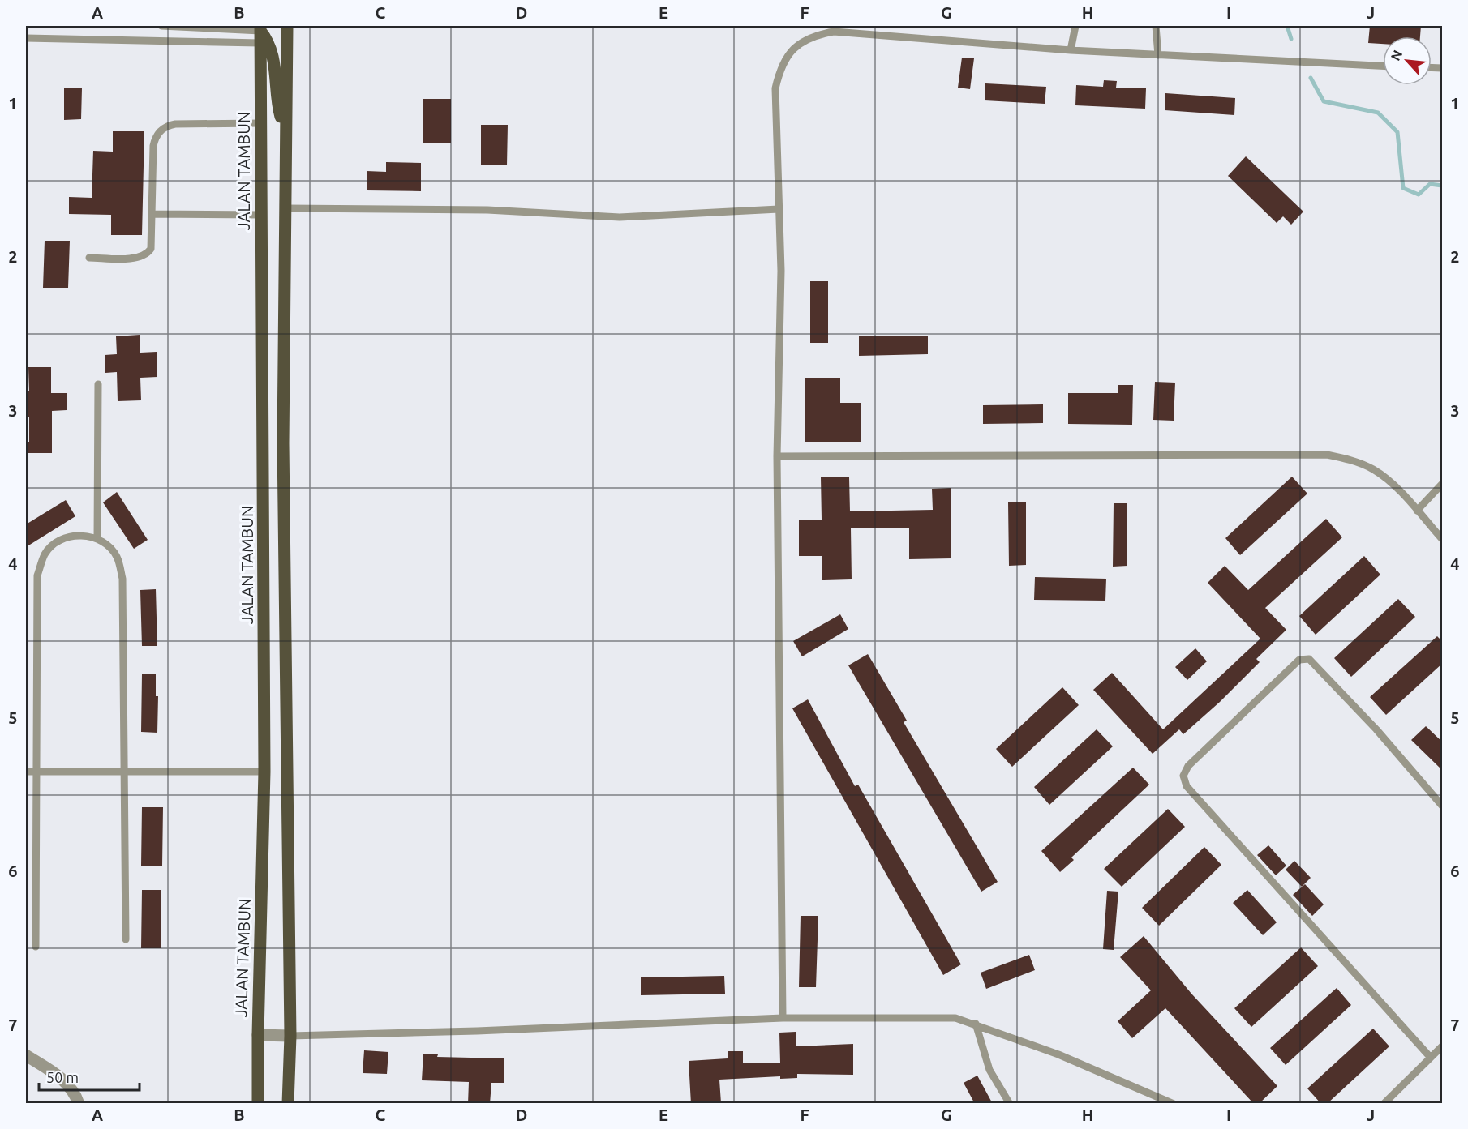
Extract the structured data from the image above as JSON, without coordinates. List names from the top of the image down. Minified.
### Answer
{"streets":{"main road":["JALAN TAMBUN"]},"scale_bar":"50 m","north":"top left","grid":{"columns":["A","B","C","D","E","F","G","H","I","J"],"rows":["1","2","3","4","5","6","7"]}}
